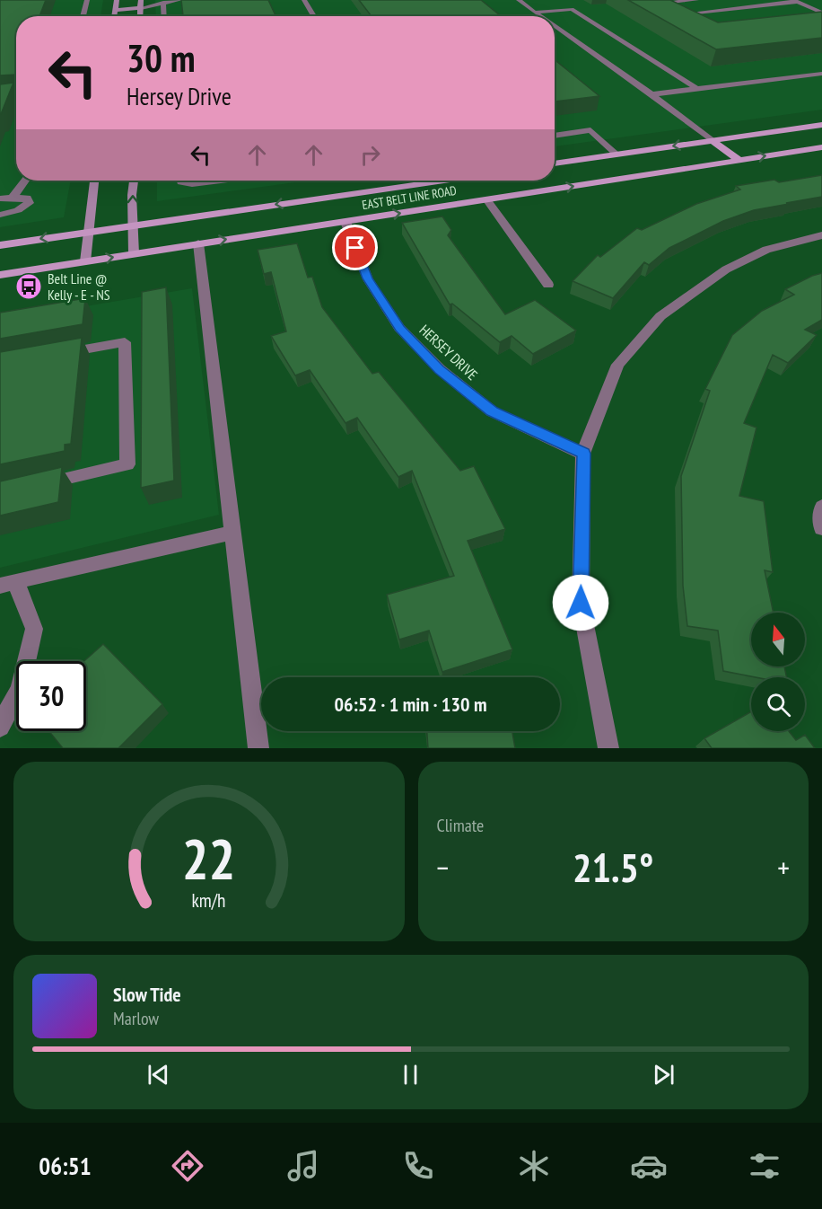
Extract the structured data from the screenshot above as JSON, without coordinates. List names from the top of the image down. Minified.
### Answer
{"streets":{"main road":["EAST BELT LINE ROAD"],"street":["HERSEY DRIVE"]},"crossings":[["EAST BELT LINE ROAD","HERSEY DRIVE"]],"places":{"bus stop":["Belt Line @ Kelly - E - NS"]},"north":"top","page":{"turn":["30 m","Hersey Drive"],"limit":"30","trip":"06:52 · 1 min · 130 m","tile":"Climate","heat":["−","21.5°","+"],"song":["Slow Tide","Marlow"],"tabs":"06:51","gauge":["22","km/h"]}}
